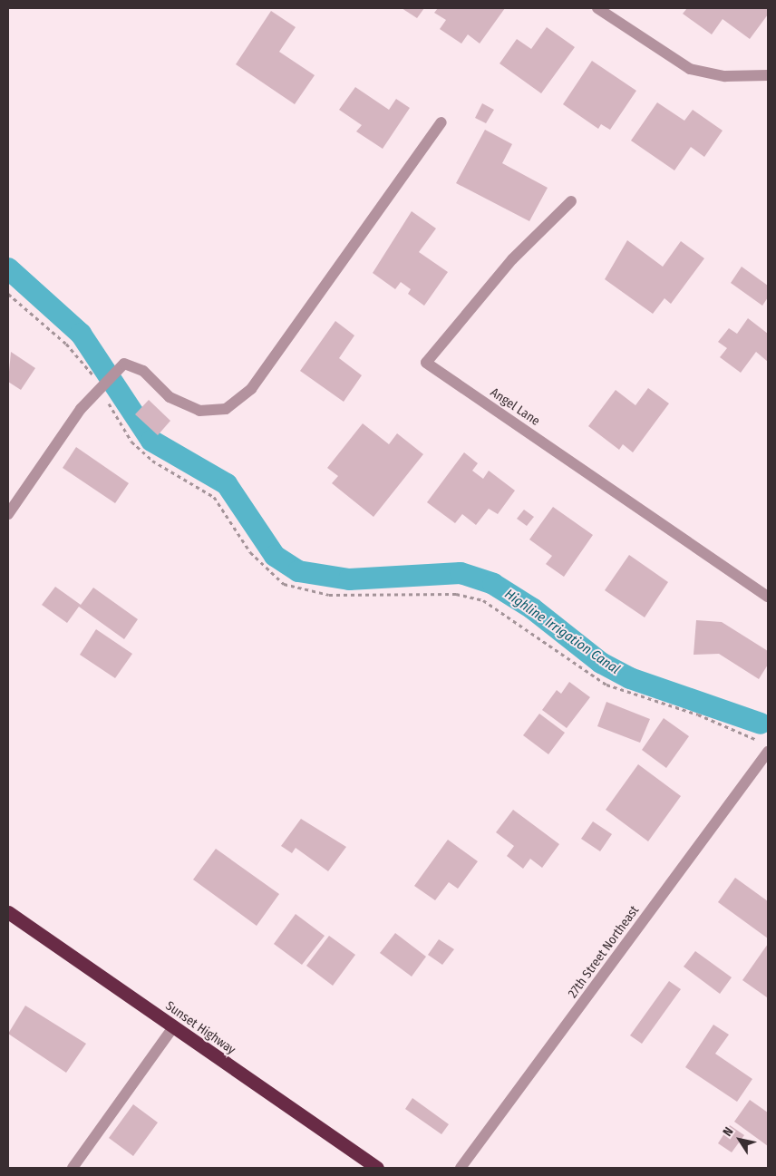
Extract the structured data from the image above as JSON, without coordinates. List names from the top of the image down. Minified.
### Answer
{"streets":{"highway":["Sunset Highway"],"street":["Angel Lane","27th Street Northeast"]},"water":["Highline Irrigation Canal"],"north":"top left"}
